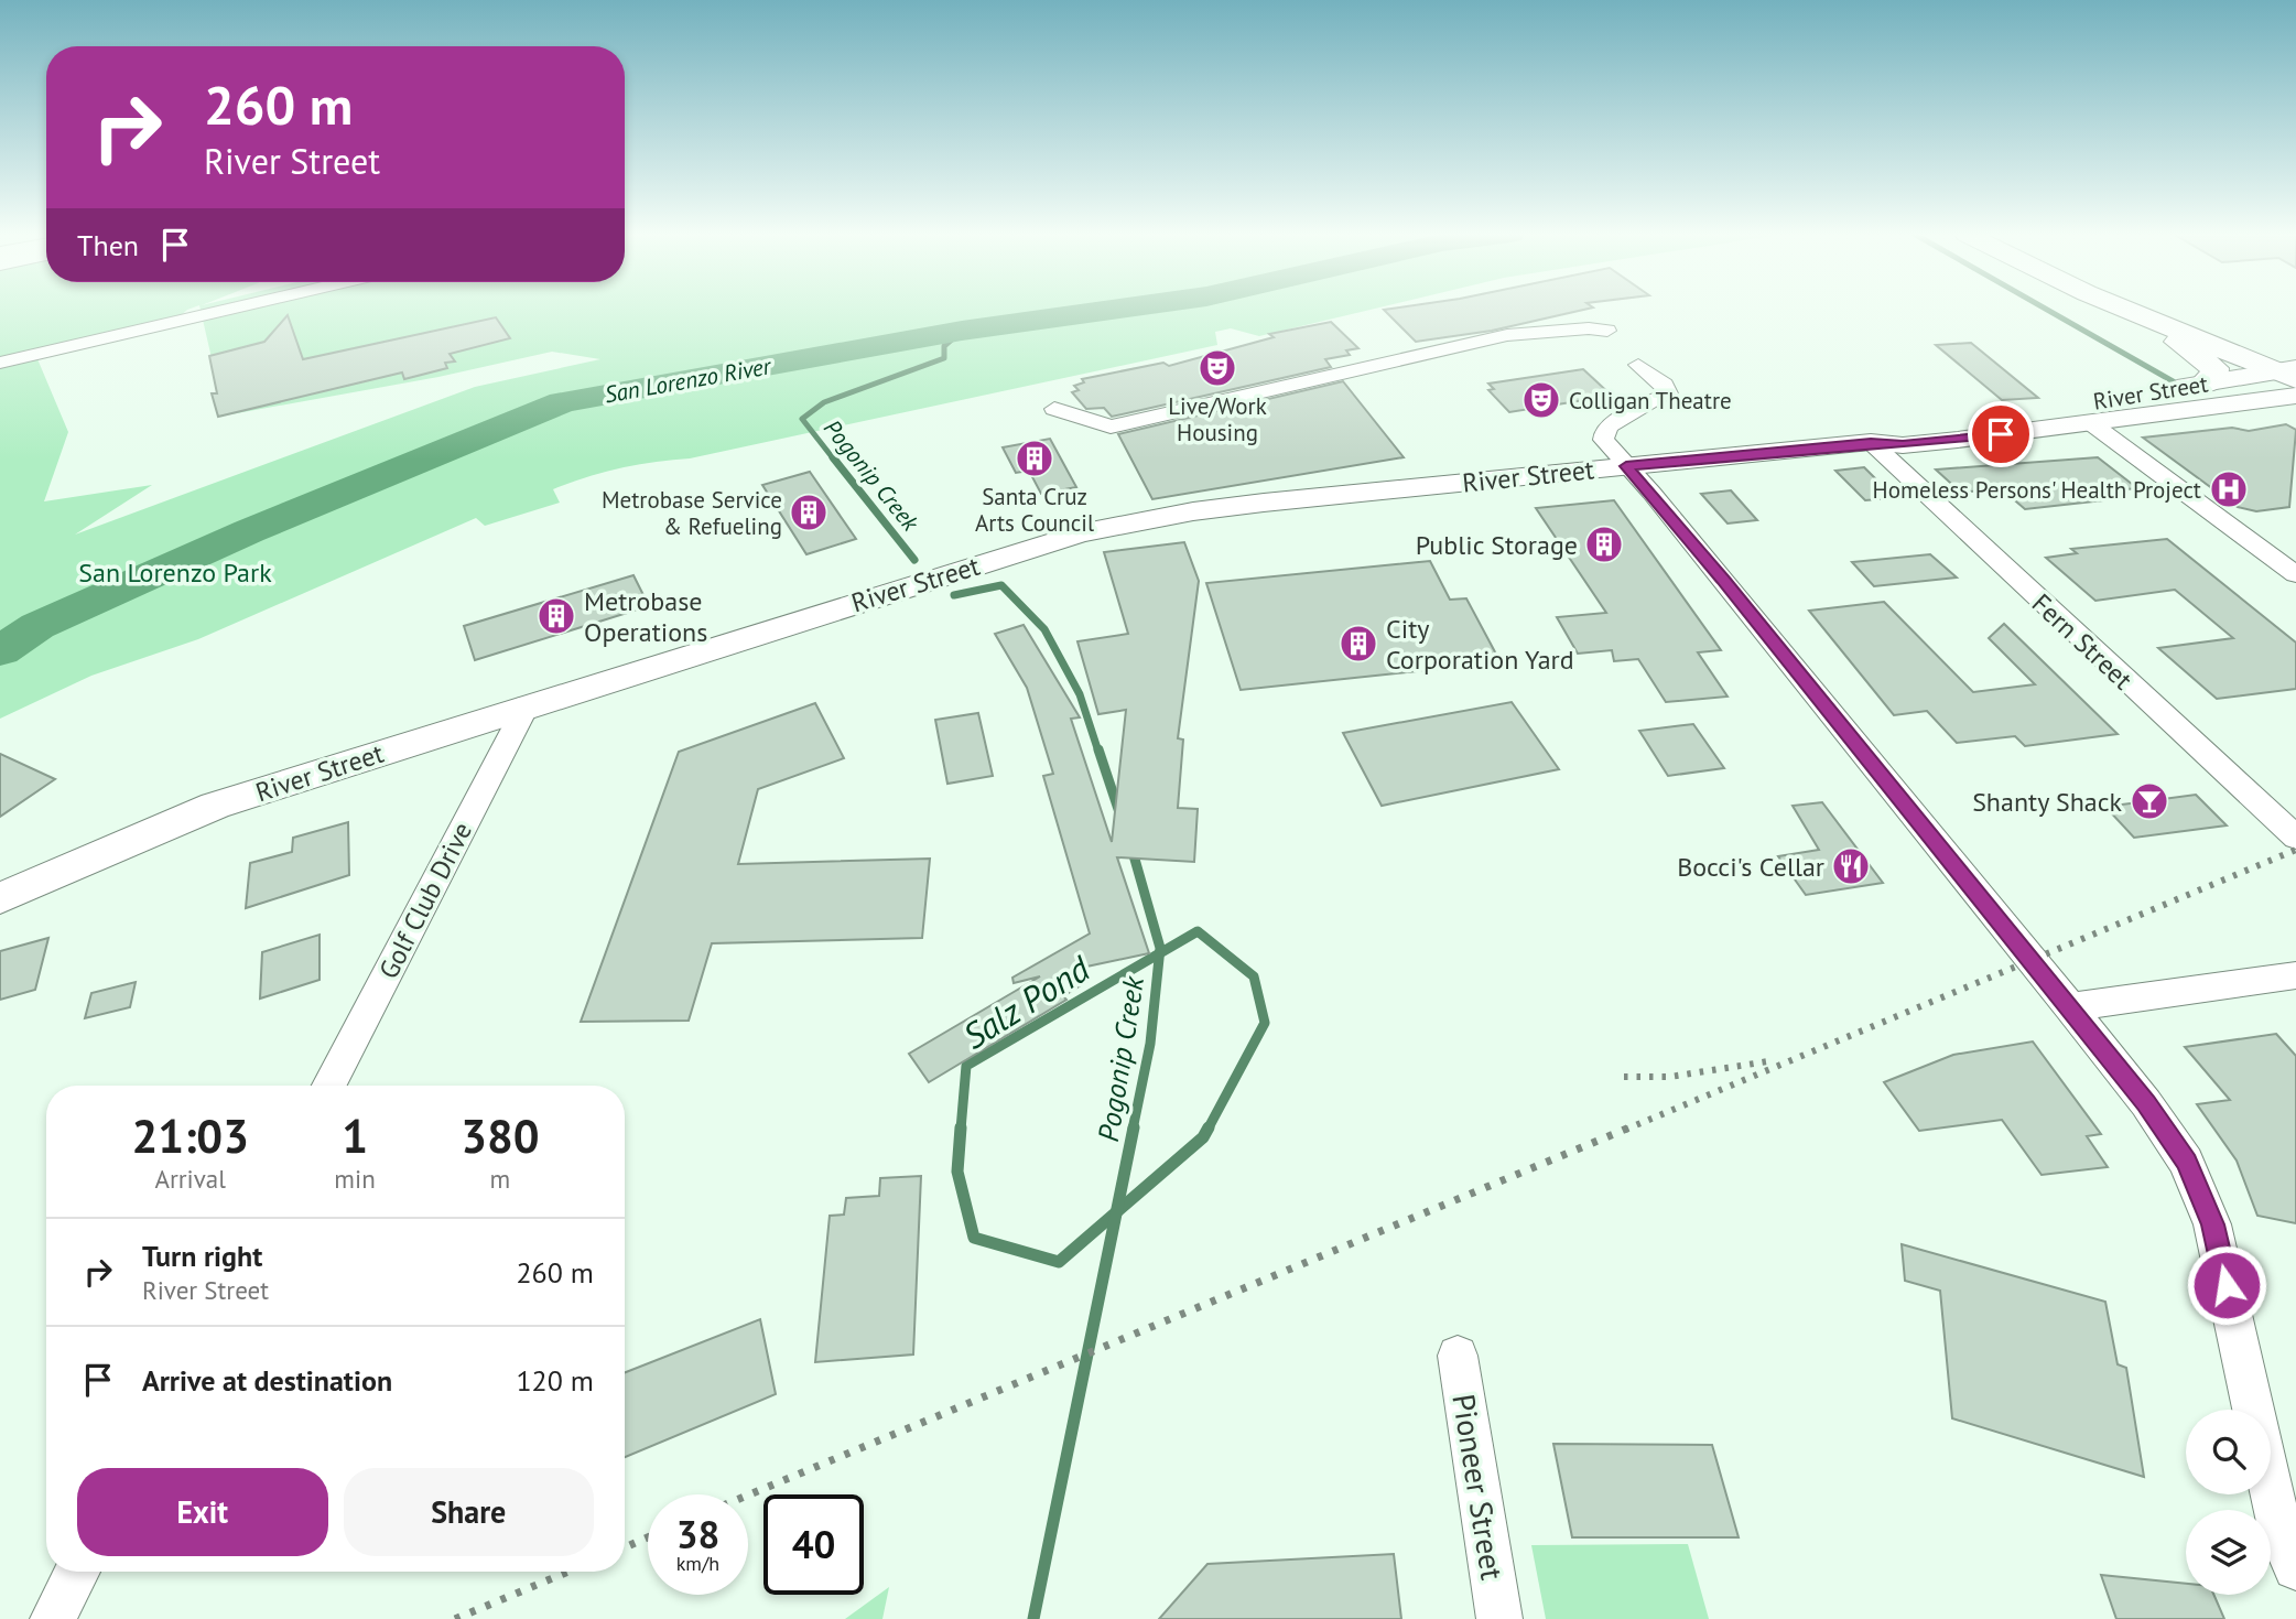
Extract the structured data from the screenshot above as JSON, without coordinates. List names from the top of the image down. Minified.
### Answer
{"streets":{"main road":["River Street"],"street":["Fern Street","Golf Club Drive","Pioneer Street"]},"crossings":[["River Street","Fern Street"],["River Street","Golf Club Drive"]],"water":["San Lorenzo River","Pogonip Creek","Salz Pond"],"parks":["San Lorenzo Park"],"places":{"theatre":["Live/Work Housing","Colligan Theatre"],"building":["Santa Cruz Arts Council","Metrobase Service & Refueling","Public Storage","Metrobase Operations","City Corporation Yard"],"hospital":["Homeless Persons' Health Project"],"bar":["Shanty Shack"],"restaurant":["Bocci's Cellar"]},"page":{"turn":["260 m","River Street"],"then":"Then","eta":["21:03","Arrival","1","min","380","m"],"list":[{"name":"Turn right","note":"River Street","value":"260 m"},{"name":"Arrive at destination","value":"120 m"}],"buttons":["Exit","Share"],"speed":"38 km/h","limit":"40"}}
